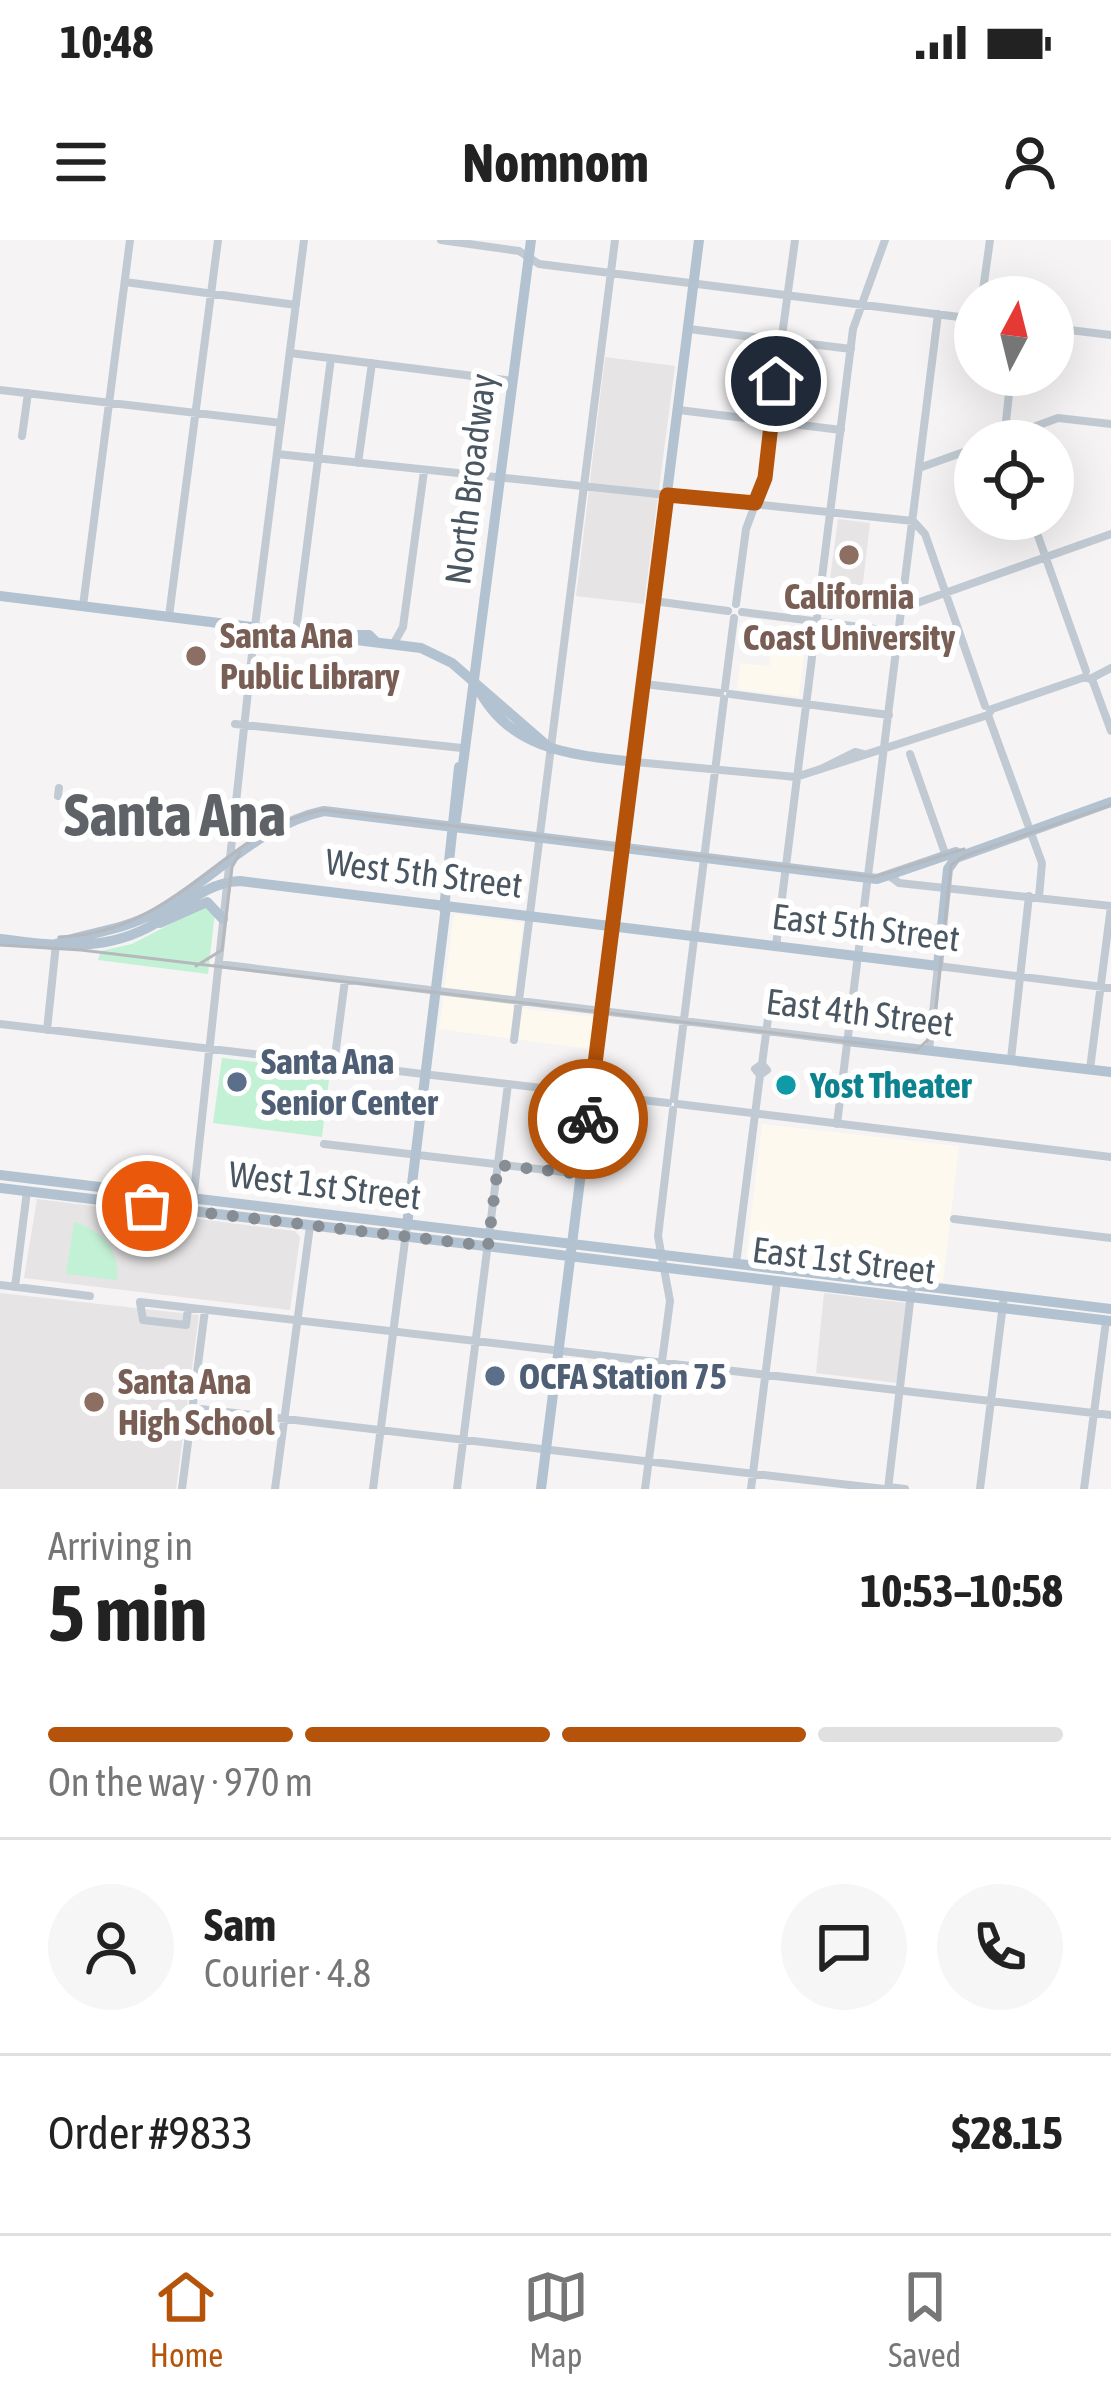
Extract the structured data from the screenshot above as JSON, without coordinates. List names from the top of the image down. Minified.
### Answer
{"streets":{"main road":["North Broadway","West 5th Street","East 5th Street","East 4th Street","West 1st Street","East 1st Street"]},"crossings":[["North Broadway","West 5th Street"],["North Broadway","East 4th Street"],["North Broadway","West 1st Street"],["West 5th Street","East 5th Street"],["West 1st Street","East 1st Street"]],"districts":["Santa Ana"],"places":["California Coast University","Santa Ana Public Library","Santa Ana Senior Center","Yost Theater","OCFA Station 75","Santa Ana High School"],"north":"top","page":{"status":"10:48","header":"Nomnom","heading":["5 min","Arriving in","10:53–10:58"],"panel":["Sam","Courier · 4.8","Order #9833","$28.15"],"bar":"On the way · 970 m","tabs":["Home","Map","Saved"]}}
